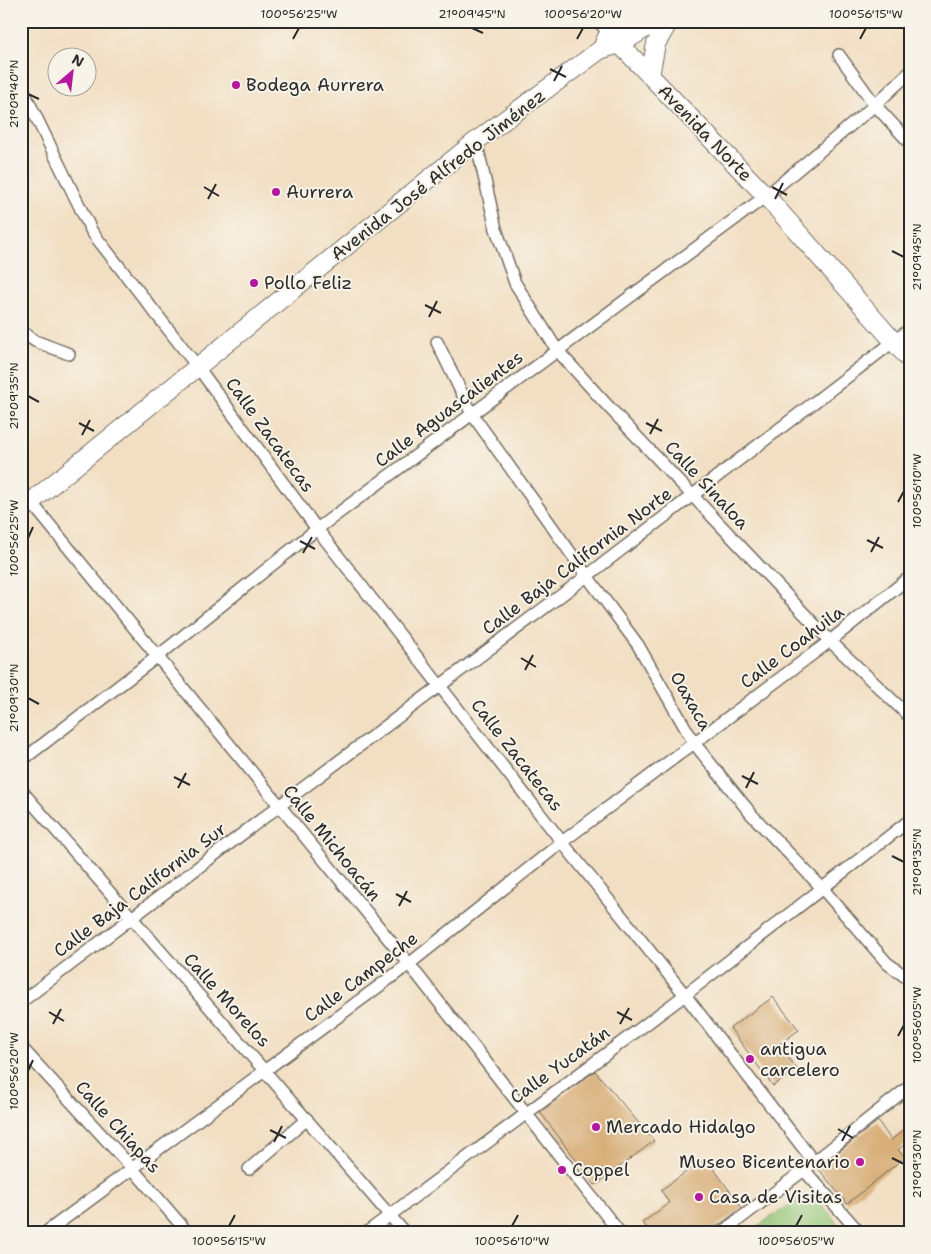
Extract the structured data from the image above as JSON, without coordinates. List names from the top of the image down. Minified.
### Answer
{"streets":{"main road":["Avenida Norte","Avenida José Alfredo Jiménez"],"street":["Calle Aguascalientes","Calle Zacatecas","Calle Sinaloa","Calle Baja California Norte","Calle Coahuila","Oaxaca","Calle Michoacán","Calle Baja California Sur","Calle Campeche","Calle Morelos","Calle Yucatán","Calle Chiapas"]},"crossings":[["Avenida Norte","Avenida José Alfredo Jiménez"],["Avenida Norte","Calle Aguascalientes"],["Avenida Norte","Calle Baja California Norte"],["Avenida José Alfredo Jiménez","Calle Zacatecas"],["Avenida José Alfredo Jiménez","Calle Sinaloa"],["Avenida José Alfredo Jiménez","Calle Michoacán"],["Calle Aguascalientes","Calle Zacatecas"],["Calle Aguascalientes","Calle Sinaloa"],["Calle Aguascalientes","Oaxaca"],["Calle Aguascalientes","Calle Michoacán"],["Calle Zacatecas","Calle Baja California Norte"],["Calle Zacatecas","Calle Campeche"],["Calle Zacatecas","Calle Yucatán"],["Calle Sinaloa","Calle Baja California Norte"],["Calle Sinaloa","Calle Coahuila"],["Calle Baja California Norte","Oaxaca"],["Calle Baja California Norte","Calle Michoacán"],["Calle Baja California Norte","Calle Baja California Sur"],["Calle Coahuila","Oaxaca"],["Calle Coahuila","Calle Campeche"],["Oaxaca","Calle Campeche"],["Oaxaca","Calle Yucatán"],["Calle Michoacán","Calle Baja California Sur"],["Calle Michoacán","Calle Campeche"],["Calle Michoacán","Calle Yucatán"],["Calle Baja California Sur","Calle Morelos"],["Calle Campeche","Calle Morelos"],["Calle Campeche","Calle Chiapas"],["Calle Morelos","Calle Yucatán"]],"places":["Bodega Aurrera","Aurrera","Pollo Feliz","antigua carcelero","Mercado Hidalgo","Museo Bicentenario","Coppel","Casa de Visitas"],"north":"top right","coordinates":["100°56'25\"W","21°09'45\"N","100°56'20\"W","100°56'15\"W","21°09'40\"N","21°09'35\"N","100°56'10\"W","21°09'30\"N","100°56'05\"W"]}
